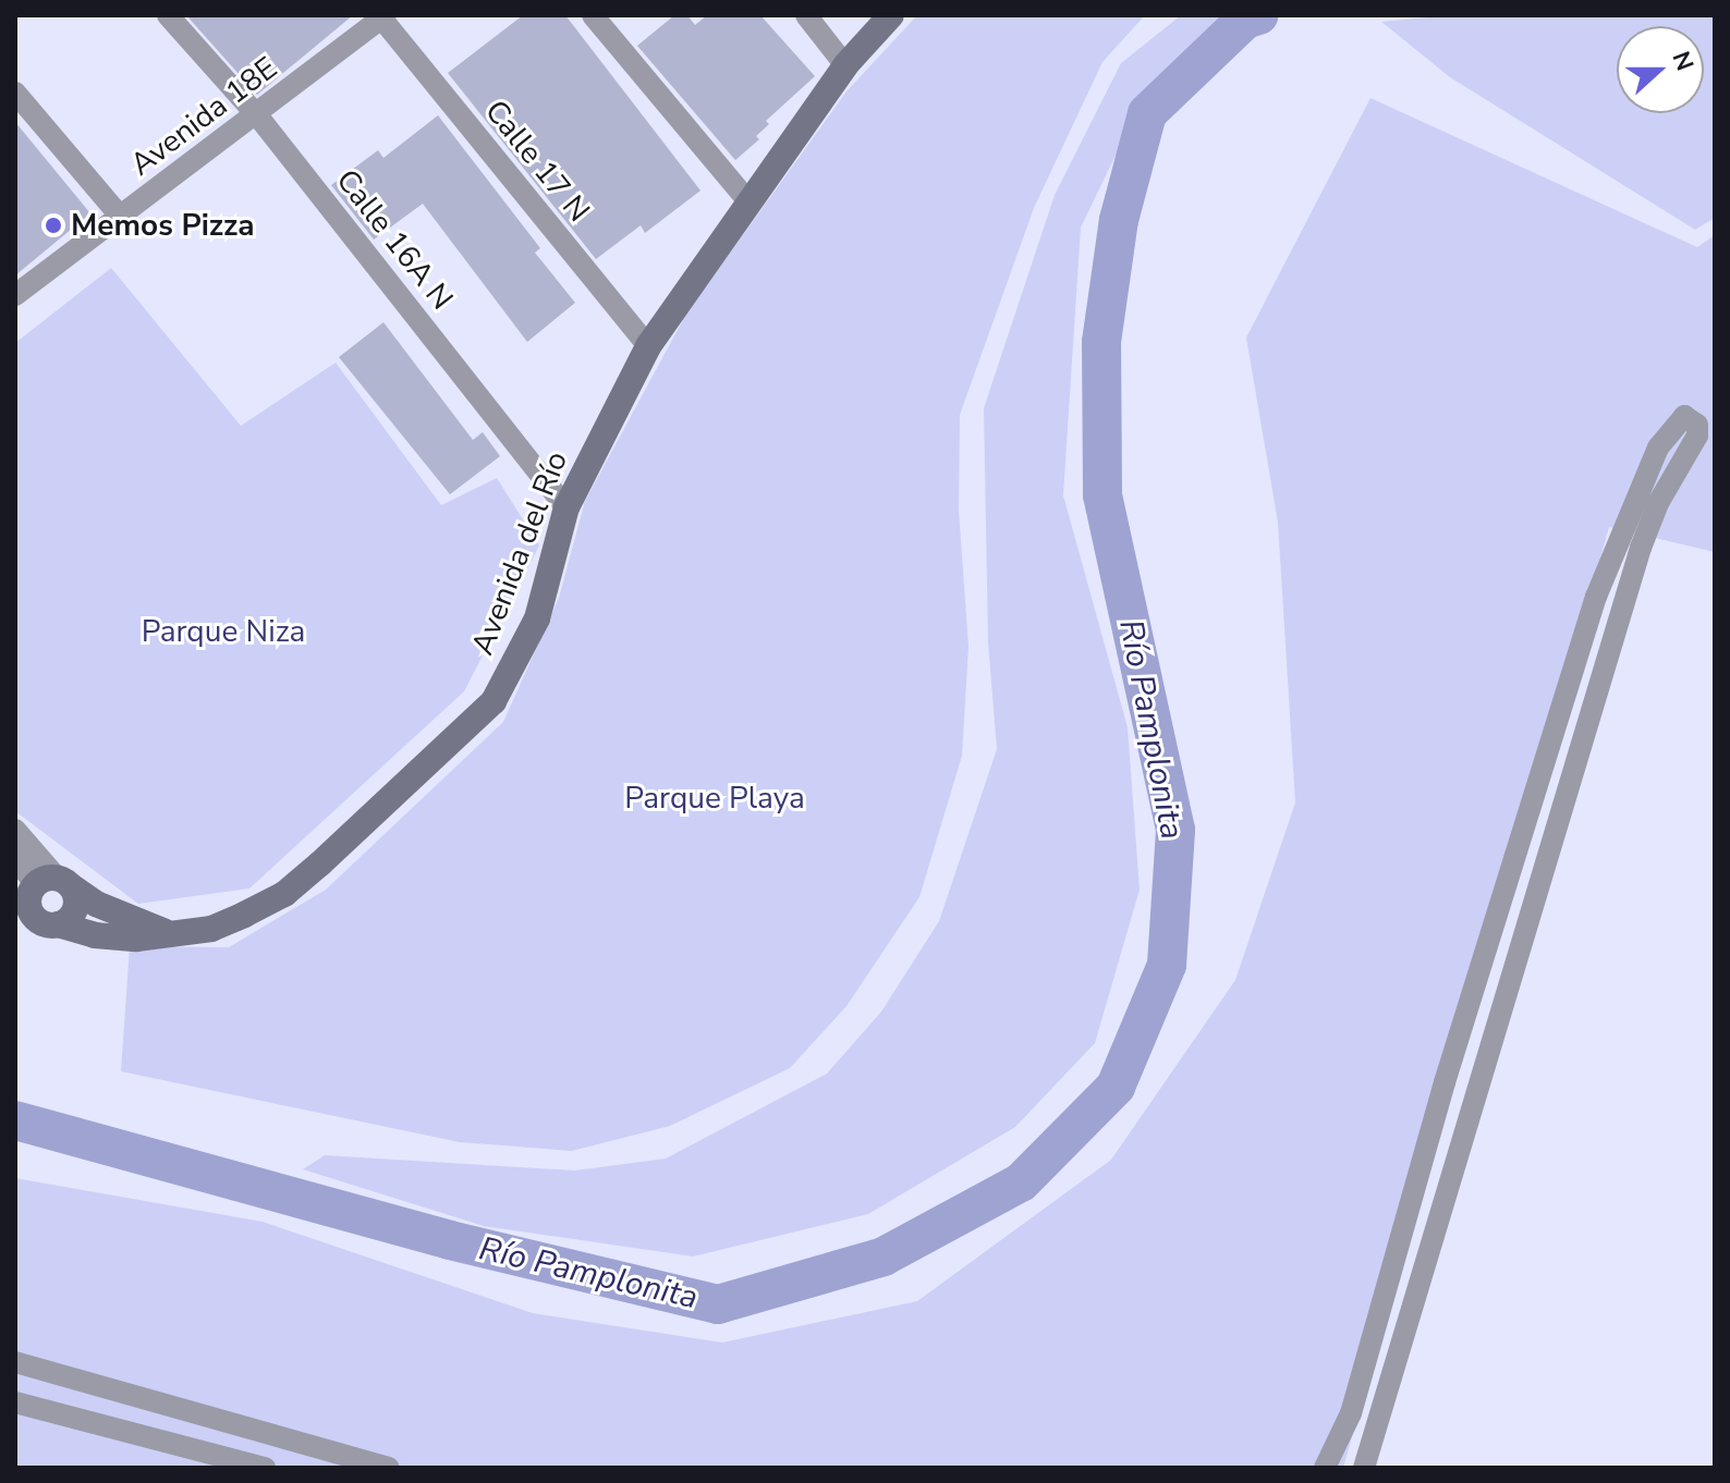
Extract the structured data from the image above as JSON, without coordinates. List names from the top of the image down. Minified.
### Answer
{"streets":{"main road":["Avenida del Río"],"street":["Avenida 18E","Calle 17 N","Calle 16A N"]},"crossings":[["Avenida 18E","Calle 17 N"],["Avenida 18E","Calle 16A N"],["Calle 17 N","Avenida del Río"],["Calle 16A N","Avenida del Río"]],"water":["Río Pamplonita"],"parks":["Parque Niza","Parque Playa"],"places":["Memos Pizza"],"north":"right"}
